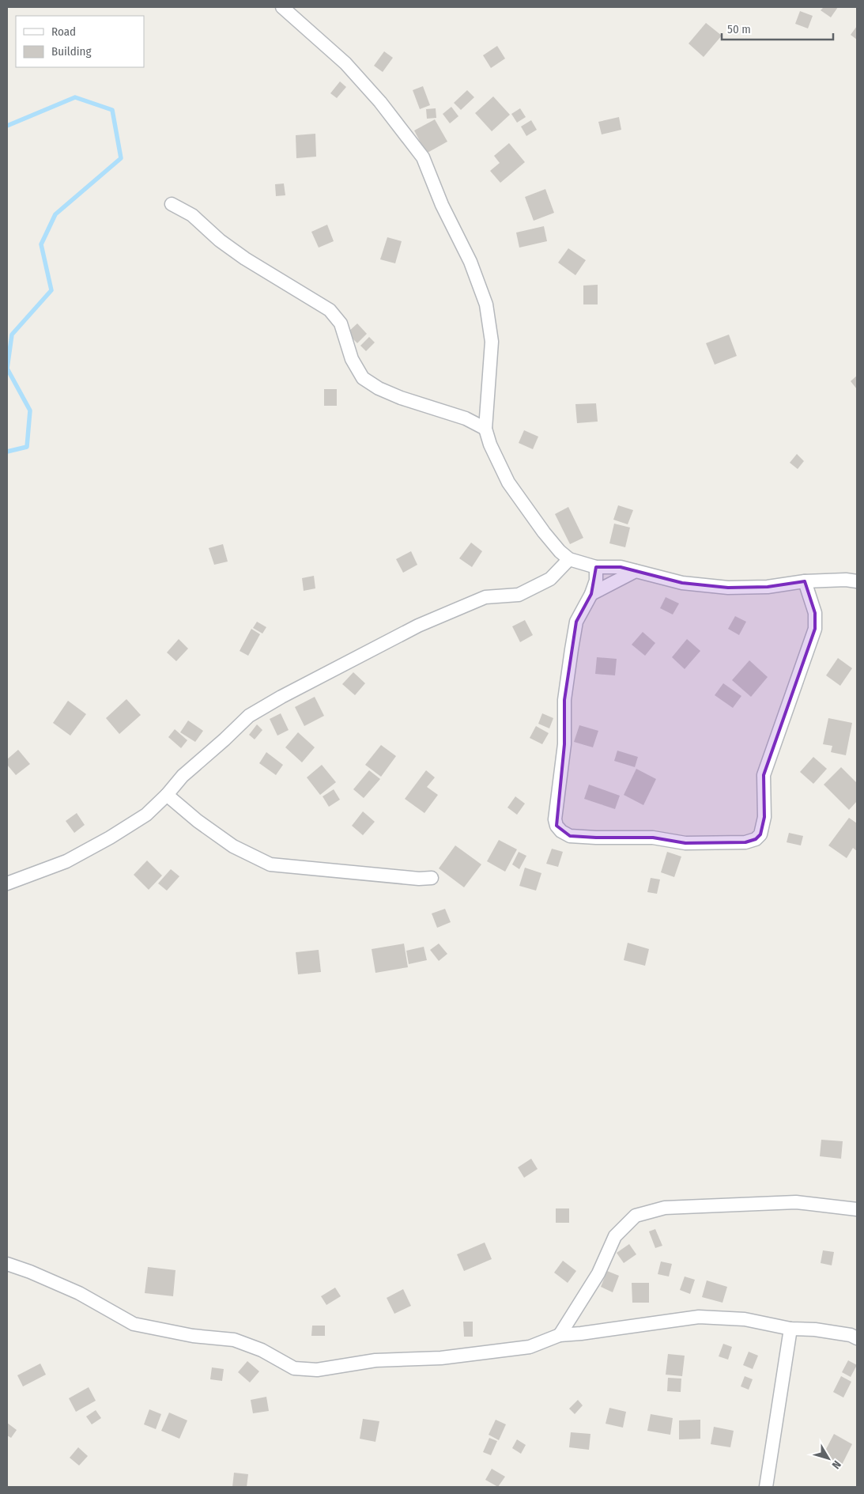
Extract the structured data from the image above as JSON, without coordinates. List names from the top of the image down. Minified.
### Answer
{"legend":["Road","Building"],"scale_bar":"50 m","north":"bottom right"}
